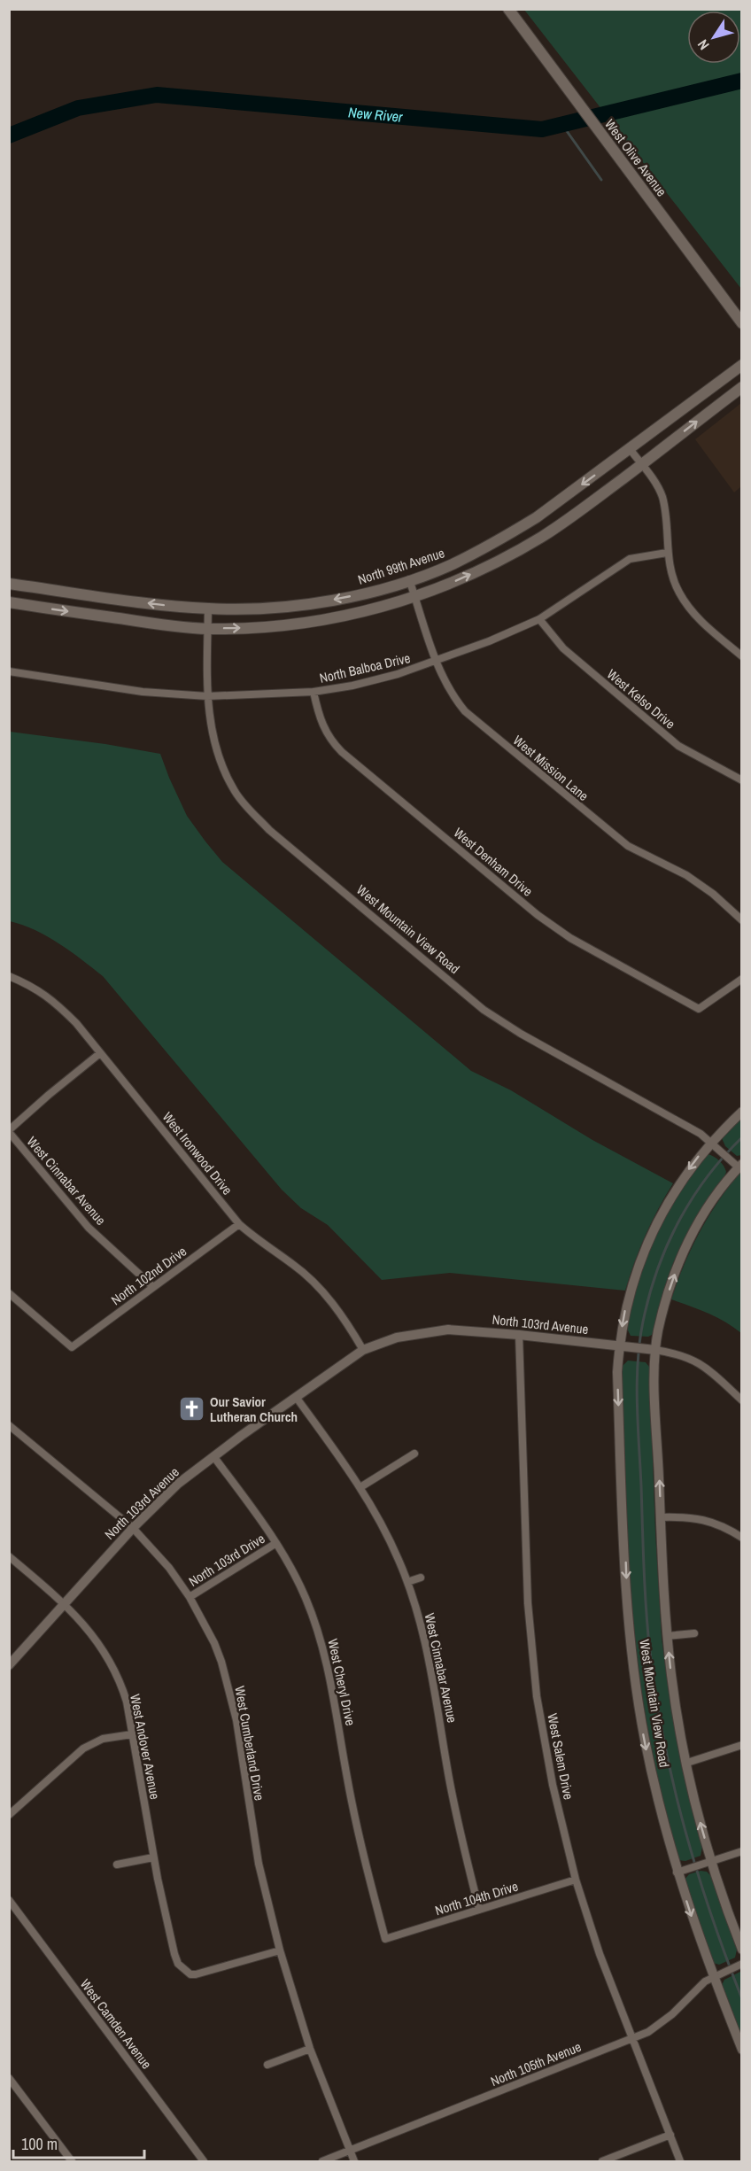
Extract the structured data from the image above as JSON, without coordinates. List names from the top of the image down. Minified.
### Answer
{"streets":{"main road":["West Olive Avenue","North 99th Avenue"],"street":["North Balboa Drive","West Kelso Drive","West Mission Lane","West Denham Drive","West Mountain View Road","West Ironwood Drive","West Cinnabar Avenue","North 102nd Drive","North 103rd Avenue","North 103rd Drive","West Cheryl Drive","West Cumberland Drive","West Andover Avenue","West Salem Drive","North 104th Drive","West Camden Avenue","North 105th Avenue"]},"crossings":[["North 99th Avenue","West Mission Lane"],["North 99th Avenue","West Mountain View Road"],["North Balboa Drive","West Kelso Drive"],["North Balboa Drive","West Mission Lane"],["North Balboa Drive","West Denham Drive"],["North Balboa Drive","West Mountain View Road"],["West Mountain View Road","North 103rd Avenue"],["West Mountain View Road","North 105th Avenue"],["West Ironwood Drive","West Cinnabar Avenue"],["West Ironwood Drive","North 102nd Drive"],["West Ironwood Drive","North 103rd Avenue"],["West Cinnabar Avenue","North 102nd Drive"],["West Cinnabar Avenue","North 103rd Avenue"],["West Cinnabar Avenue","North 104th Drive"],["North 103rd Avenue","West Cheryl Drive"],["North 103rd Avenue","West Cumberland Drive"],["North 103rd Avenue","West Andover Avenue"],["North 103rd Avenue","West Salem Drive"],["North 103rd Drive","West Cheryl Drive"],["North 103rd Drive","West Cumberland Drive"],["West Cheryl Drive","North 104th Drive"],["West Cumberland Drive","West Andover Avenue"],["West Cumberland Drive","North 105th Avenue"],["West Salem Drive","North 104th Drive"],["West Salem Drive","North 105th Avenue"]],"water":["New River"],"places":{"church":["Our Savior Lutheran Church"]},"scale_bar":"100 m","north":"bottom left"}
